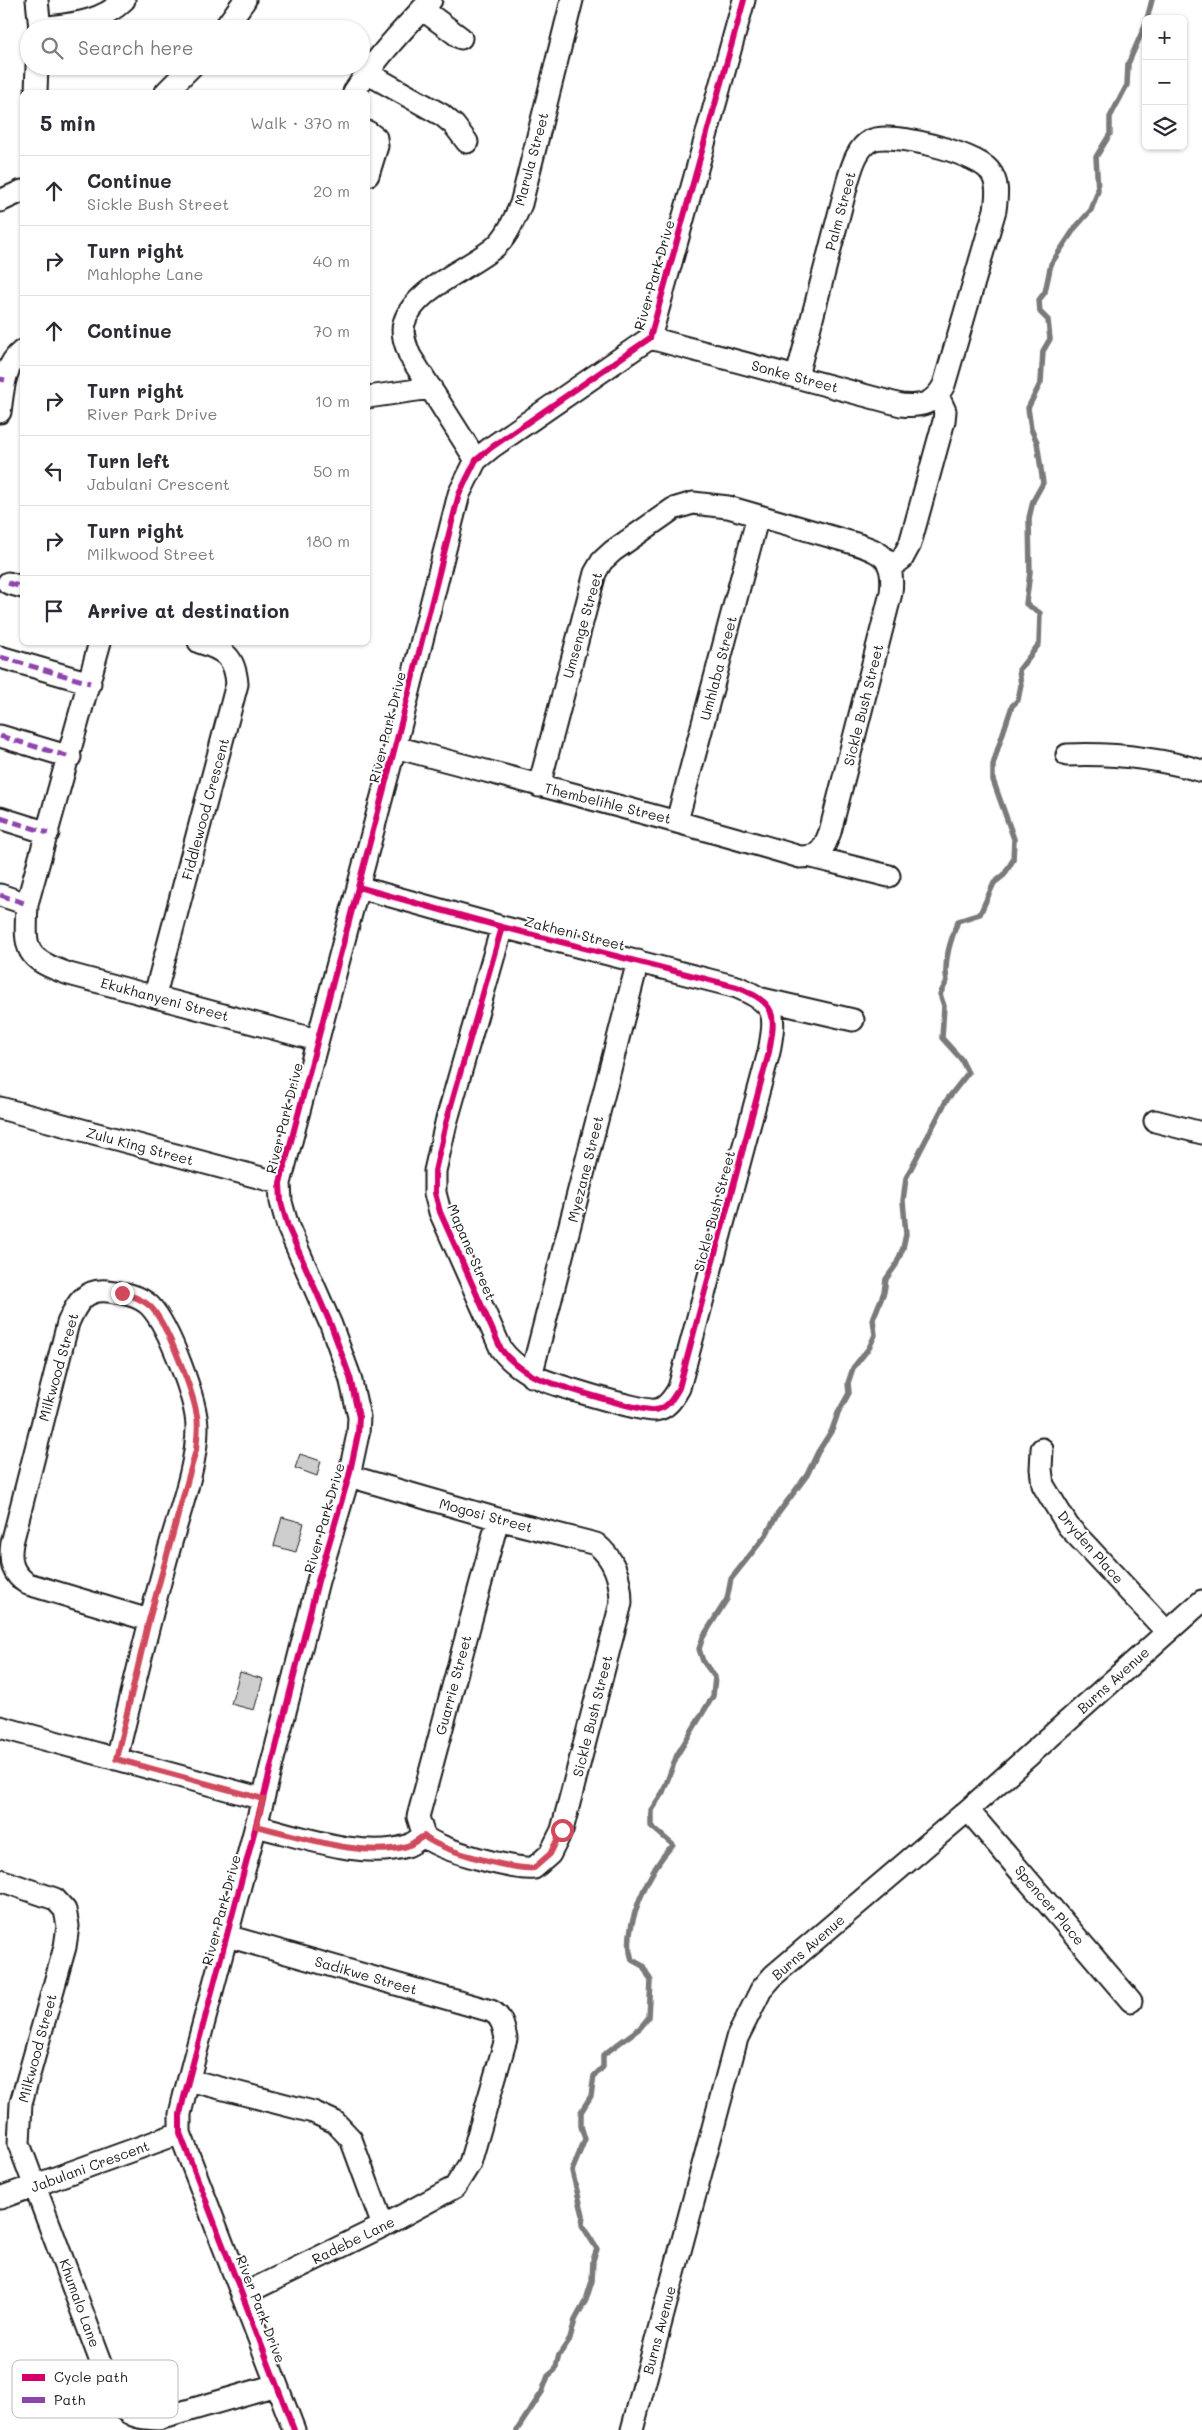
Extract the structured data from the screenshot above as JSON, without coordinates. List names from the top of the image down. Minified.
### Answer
{"streets":{"street":["Marula Street","Palm Street","River Park Drive","Sonke Street","Umsenge Street","Umhlaba Street","Sickle Bush Street","Thembelihle Street","Fiddlewood Crescent","Zakheni Street","Ekukhanyeni Street","Zulu King Street","Myezane Street","Mapane Street","Milkwood Street","Mogosi Street","Dryden Place","Burns Avenue","Guarrie Street","Spencer Place","Sadikwe Street","Jabulani Crescent","Radebe Lane","Khumalo Lane"]},"crossings":[["Marula Street","River Park Drive"],["Palm Street","Sonke Street"],["River Park Drive","Sonke Street"],["River Park Drive","Thembelihle Street"],["River Park Drive","Zakheni Street"],["River Park Drive","Ekukhanyeni Street"],["River Park Drive","Zulu King Street"],["River Park Drive","Mogosi Street"],["River Park Drive","Sadikwe Street"],["River Park Drive","Jabulani Crescent"],["River Park Drive","Radebe Lane"],["River Park Drive","Khumalo Lane"],["Umsenge Street","Umhlaba Street"],["Umsenge Street","Sickle Bush Street"],["Umsenge Street","Thembelihle Street"],["Umhlaba Street","Thembelihle Street"],["Sickle Bush Street","Thembelihle Street"],["Sickle Bush Street","Zakheni Street"],["Sickle Bush Street","Mapane Street"],["Sickle Bush Street","Mogosi Street"],["Sickle Bush Street","Guarrie Street"],["Fiddlewood Crescent","Ekukhanyeni Street"],["Zakheni Street","Myezane Street"],["Zakheni Street","Mapane Street"],["Myezane Street","Mapane Street"],["Milkwood Street","Jabulani Crescent"],["Milkwood Street","Khumalo Lane"],["Mogosi Street","Guarrie Street"],["Dryden Place","Burns Avenue"],["Burns Avenue","Spencer Place"],["Sadikwe Street","Radebe Lane"],["Jabulani Crescent","Khumalo Lane"]],"legend":["Cycle path","Path"],"page":{"map_buttons":["+","−"],"search":"Search here","heading":["5 min","Walk · 370 m"],"list":[["Continue","Sickle Bush Street","20 m"],["Turn right","Mahlophe Lane","40 m"],["Continue","70 m"],["Turn right","River Park Drive","10 m"],["Turn left","Jabulani Crescent","50 m"],["Turn right","Milkwood Street","180 m"],"Arrive at destination"]}}
